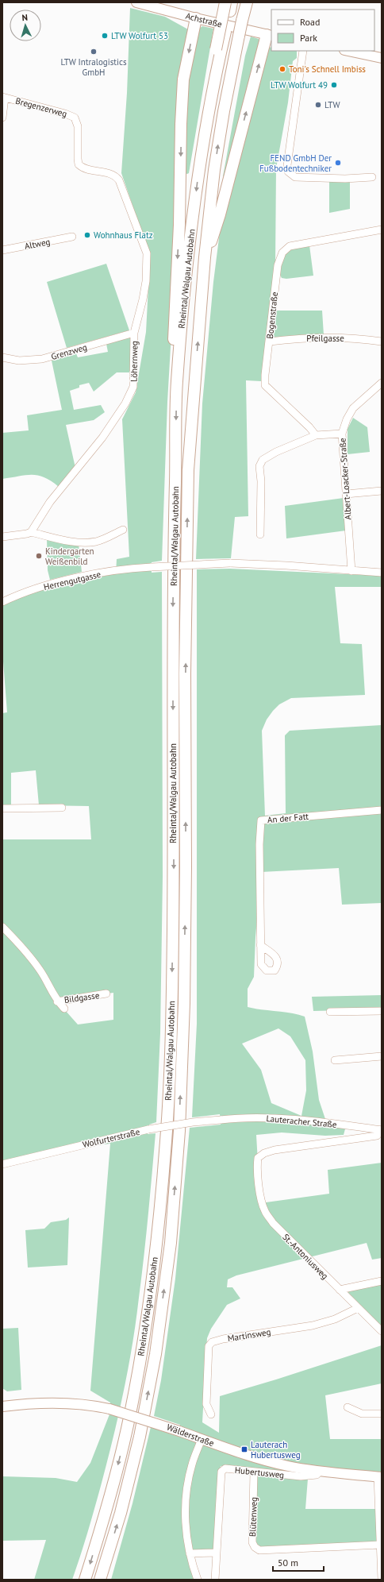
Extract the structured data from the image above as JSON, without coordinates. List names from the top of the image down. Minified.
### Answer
{"streets":{"highway":["Rheintal/Walgau Autobahn"],"main road":["Achstraße","Wälderstraße"],"street":["Bregenzerweg","Altweg","Bogenstraße","Pfeilgasse","Grenzweg","Löhernweg","Albert-Loacker-Straße","Herrengutgasse","An der Fatt","Bildgasse","Lauteracher Straße","Wolfurterstraße","St.-Antoniusweg","Martinsweg","Hubertusweg","Blütenweg"]},"crossings":[["Bregenzerweg","Löhernweg"],["Bogenstraße","Pfeilgasse"],["Grenzweg","Löhernweg"],["Albert-Loacker-Straße","Herrengutgasse"],["Lauteracher Straße","Wolfurterstraße"],["Lauteracher Straße","St.-Antoniusweg"],["St.-Antoniusweg","Martinsweg"],["Wälderstraße","Hubertusweg"],["Wälderstraße","Blütenweg"],["Hubertusweg","Blütenweg"]],"places":{"other":["LTW Wolfurt 53","LTW Intralogistics GmbH","Toni's Schnell Imbiss","LTW Wolfurt 49","LTW","FEND GmbH Der Fußbodentechniker","Wohnhaus Flatz","Kindergarten Weißenbild"],"transit":["Lauterach Hubertusweg"]},"legend":["Road","Park"],"scale_bar":"50 m","north":"top"}
